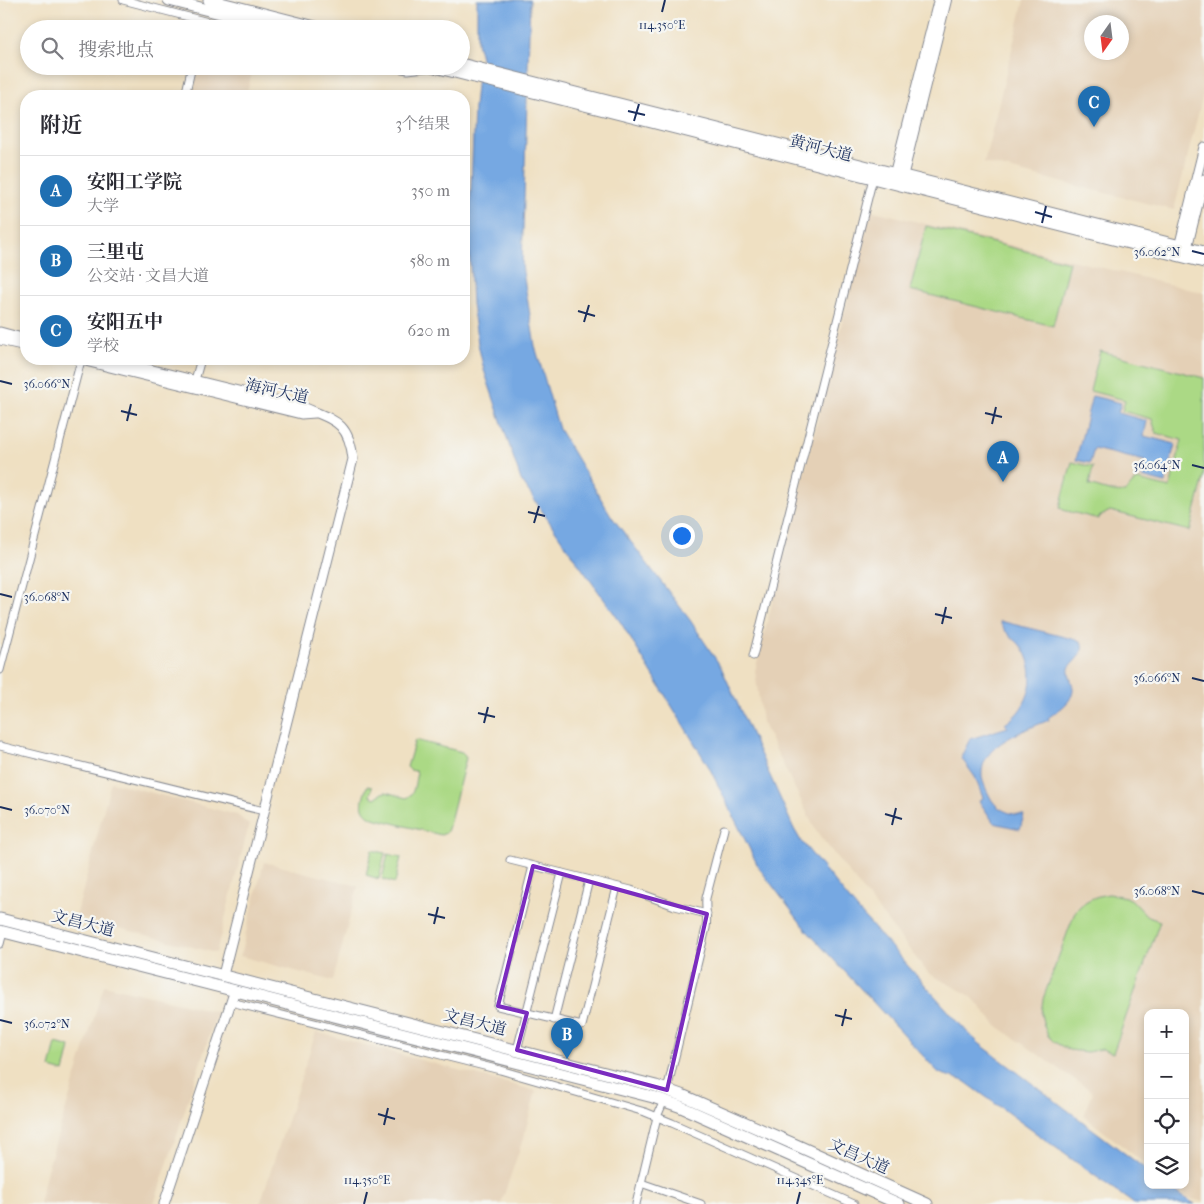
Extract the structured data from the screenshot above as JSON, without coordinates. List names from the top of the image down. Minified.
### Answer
{"streets":{"main road":["黄河大道","文昌大道"],"street":["海河大道"]},"north":"bottom","page":{"search":"搜索地点","pins":["C","A","B"],"heading":["附近","3个结果"],"list":[{"mark":"A","name":"安阳工学院","note":"大学","value":"350 m"},{"mark":"B","name":"三里屯","note":"公交站 · 文昌大道","value":"580 m"},{"mark":"C","name":"安阳五中","note":"学校","value":"620 m"}],"map_buttons":["+","−"]},"coordinates":["114.350°E","36.062°N","36.066°N","36.064°N","36.068°N","36.070°N","36.072°N","114.345°E"]}
